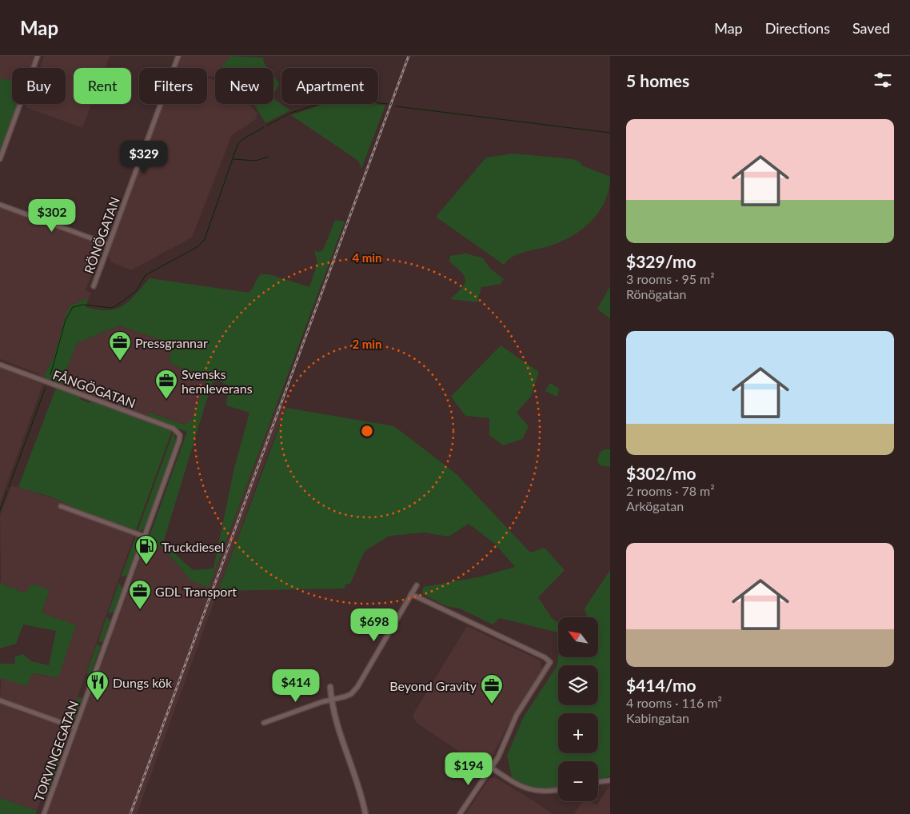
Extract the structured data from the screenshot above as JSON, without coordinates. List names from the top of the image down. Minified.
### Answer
{"streets":{"street":["RÖNÖGATAN","FÅNGÖGATAN","TORVINGEGATAN"]},"crossings":[["FÅNGÖGATAN","TORVINGEGATAN"]],"places":{"office":["Pressgrannar","Svensks hemleverans","GDL Transport","Beyond Gravity"],"fuel station":["Truckdiesel"],"restaurant":["Dungs kök"]},"north":"top left","page":{"header":"Map","nav":["Map","Directions","Saved"],"heading":"5 homes","chip":["Buy","Rent","Filters","New","Apartment"],"list":[{"name":"$329/mo","note":"3 rooms · 95 m² · Rönögatan"},{"name":"$302/mo","note":"2 rooms · 78 m² · Arkögatan"},{"name":"$414/mo","note":"4 rooms · 116 m² · Kabingatan"}],"price":["$329","$302","$698","$414","$194"],"map_buttons":["+","−"]},"rings":["4 min","2 min"]}
